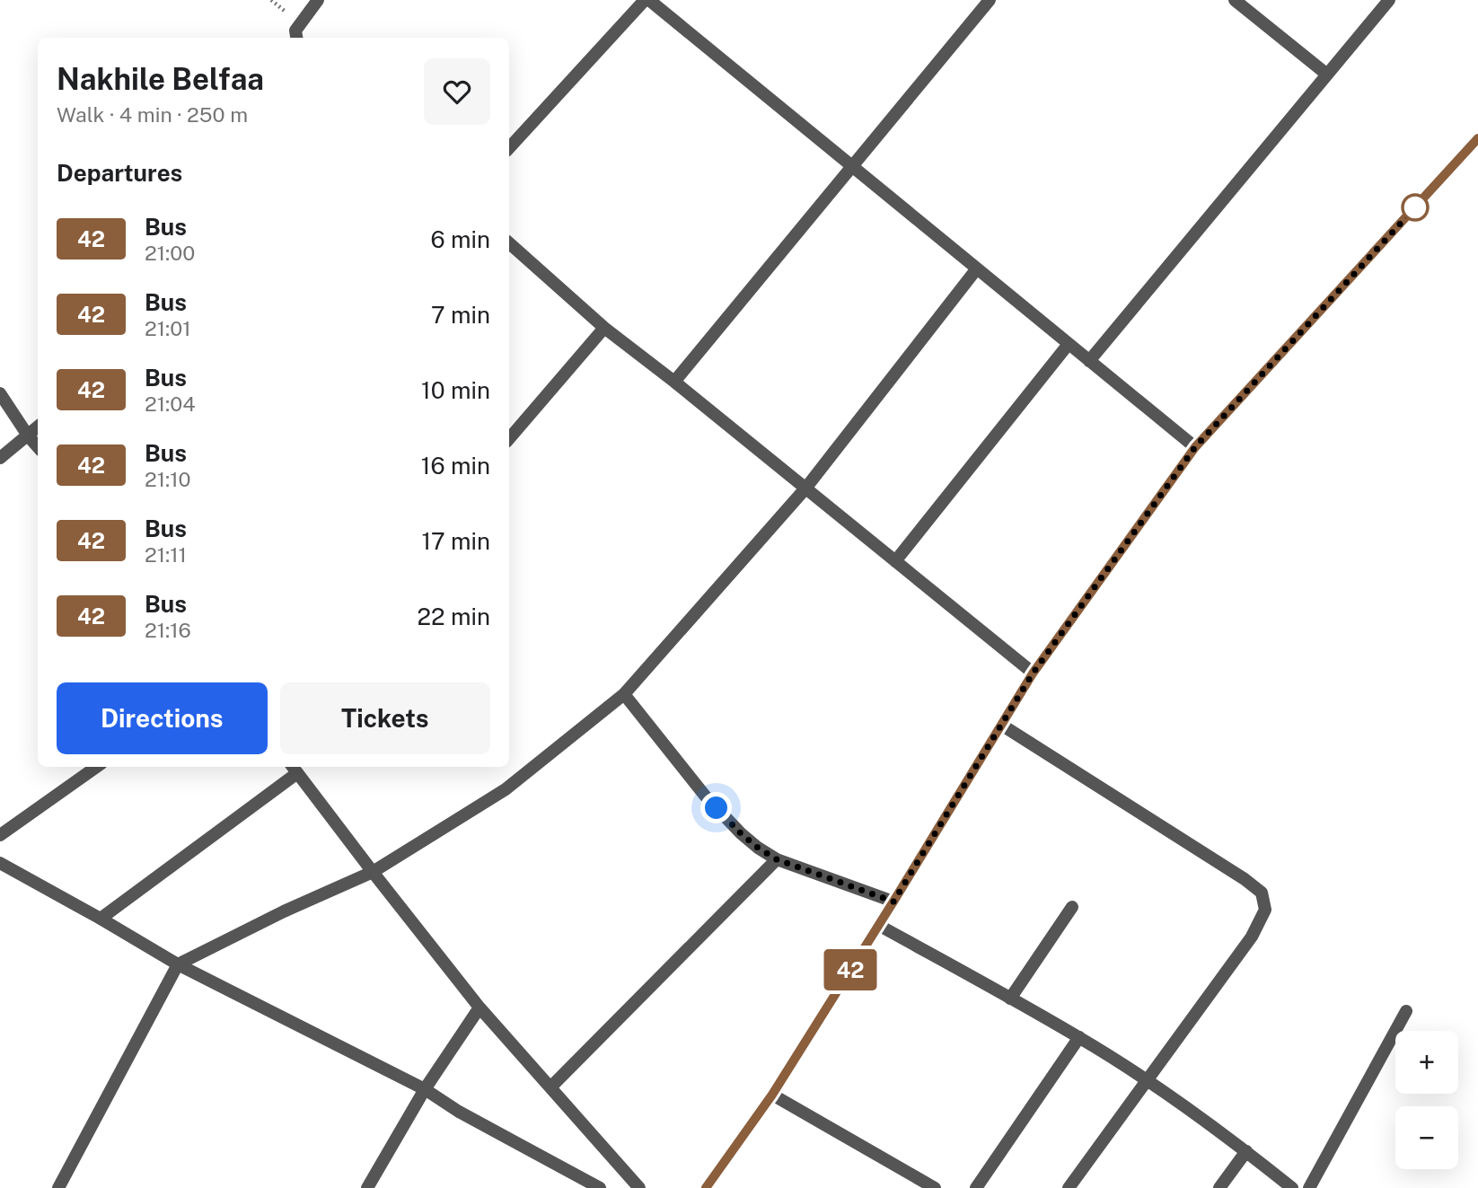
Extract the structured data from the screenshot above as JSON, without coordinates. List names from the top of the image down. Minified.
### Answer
{"lines":["bus line 42"],"page":{"on_map":"42","heading":[["Nakhile Belfaa","Walk · 4 min · 250 m"],"Departures"],"list":[{"mark":"42","name":"Bus","note":"21:00","value":"6 min"},{"mark":"42","name":"Bus","note":"21:01","value":"7 min"},{"mark":"42","name":"Bus","note":"21:04","value":"10 min"},{"mark":"42","name":"Bus","note":"21:10","value":"16 min"},{"mark":"42","name":"Bus","note":"21:11","value":"17 min"},{"mark":"42","name":"Bus","note":"21:16","value":"22 min"}],"buttons":["Directions","Tickets"],"map_buttons":["+","−"]}}
